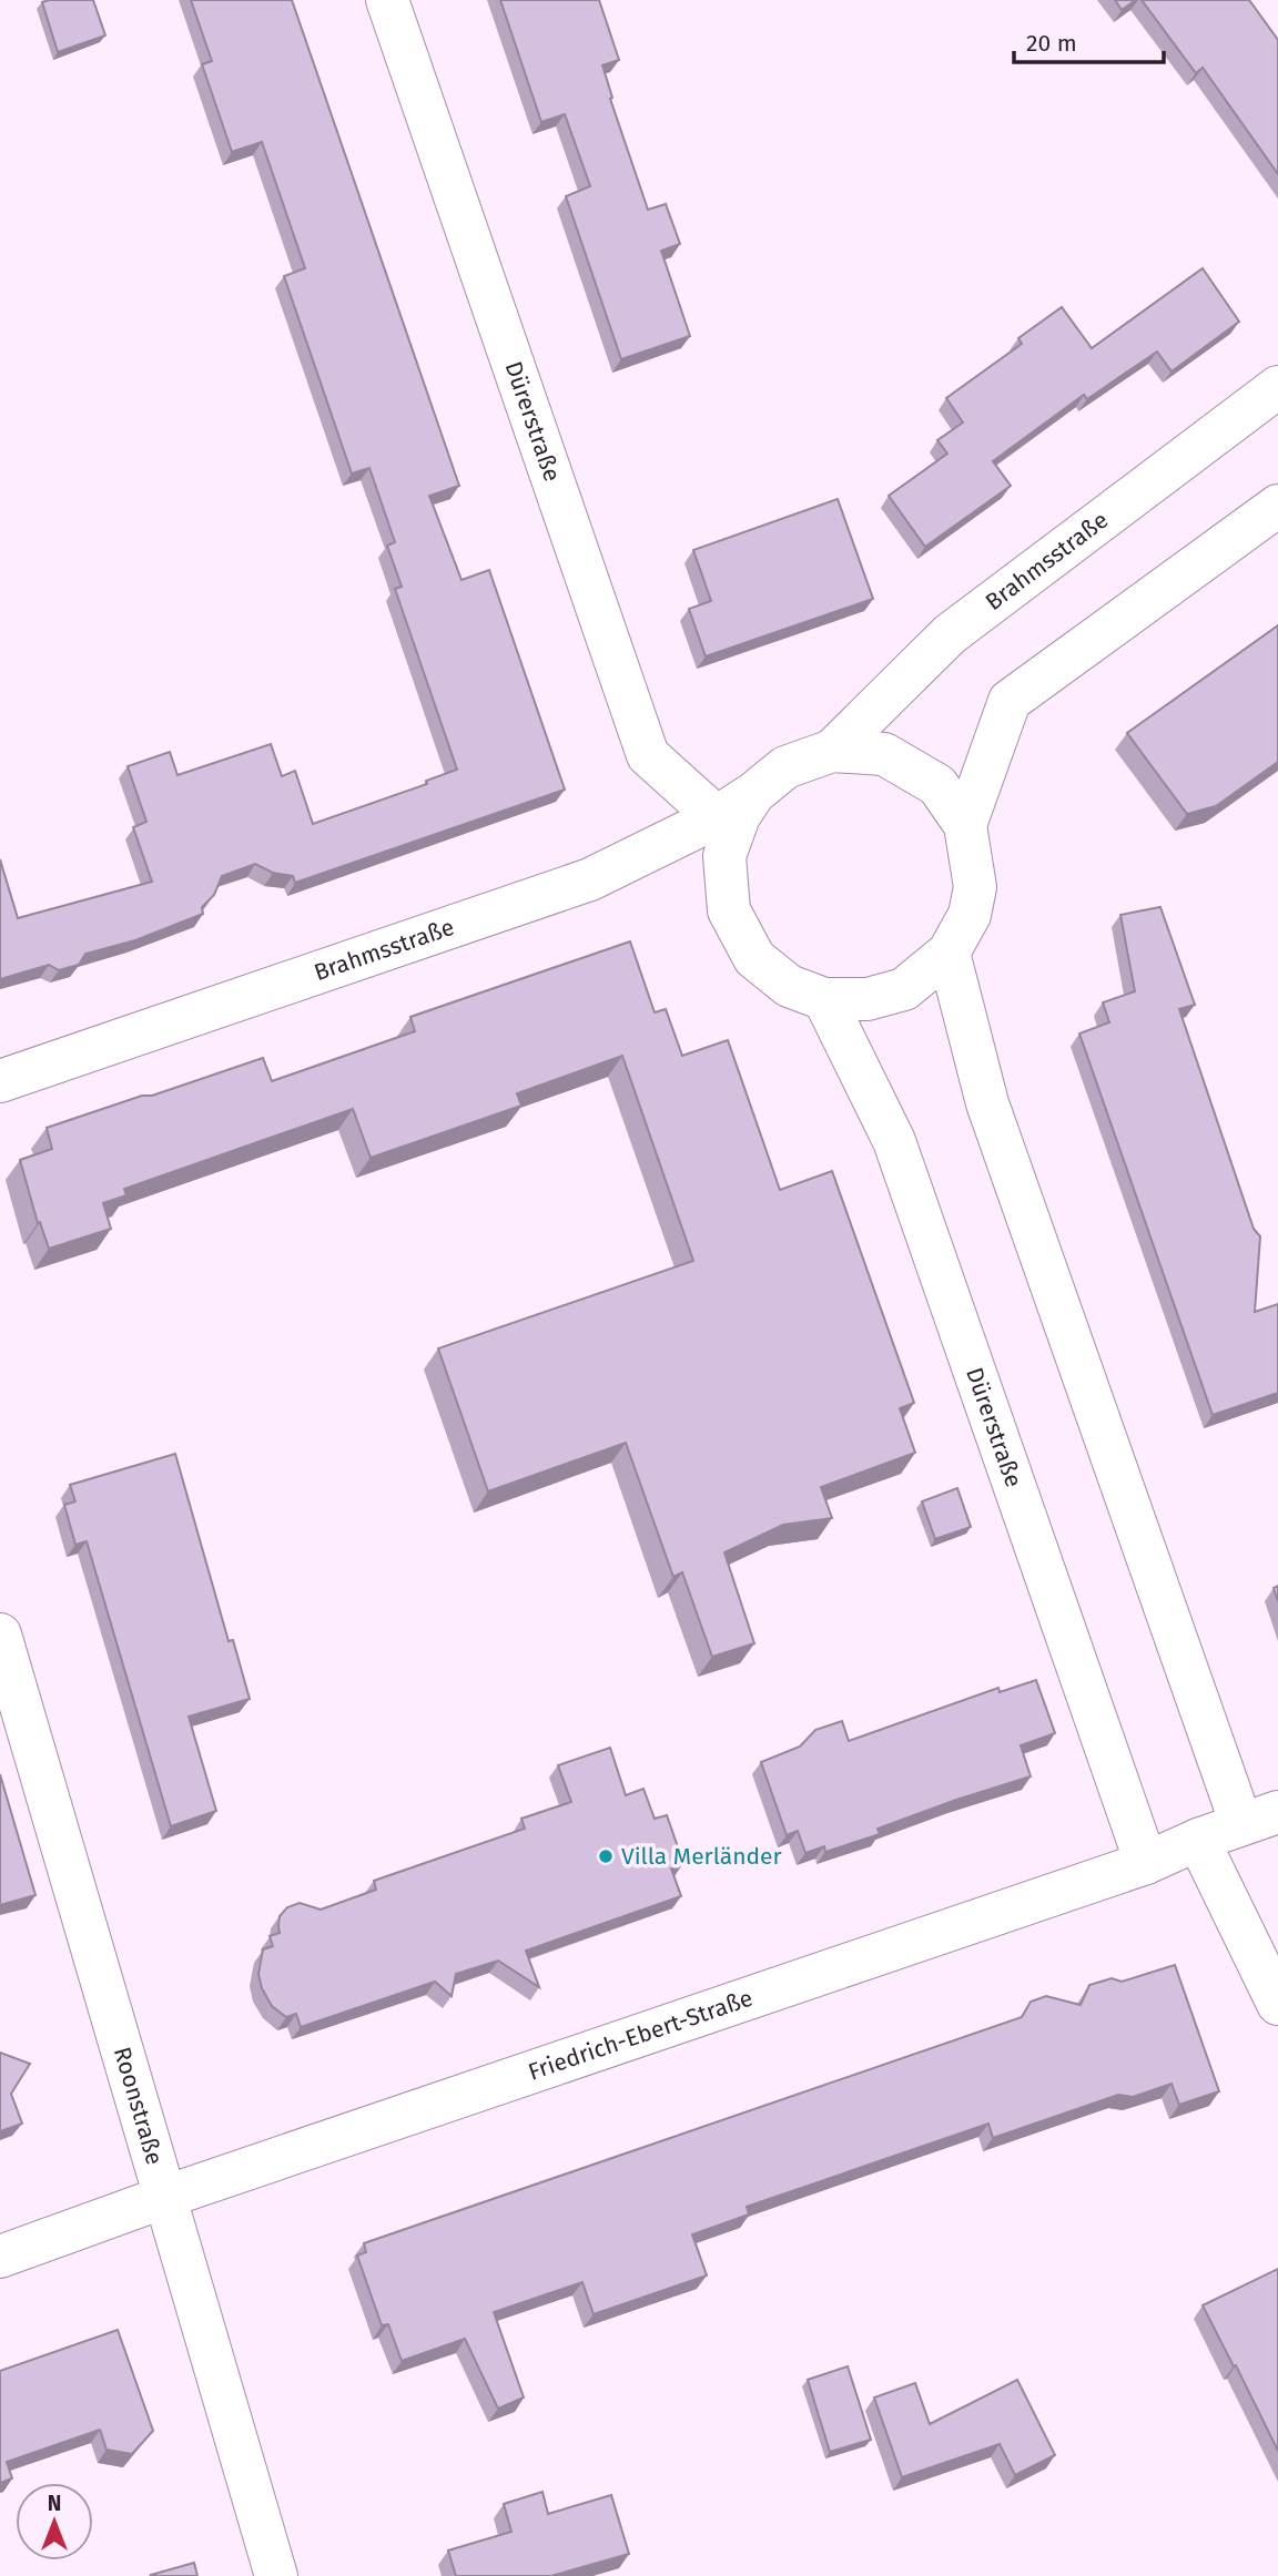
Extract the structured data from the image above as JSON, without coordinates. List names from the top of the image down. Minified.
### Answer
{"streets":{"street":["Dürerstraße","Brahmsstraße","Friedrich-Ebert-Straße","Roonstraße"]},"crossings":[["Dürerstraße","Brahmsstraße"],["Dürerstraße","Friedrich-Ebert-Straße"],["Friedrich-Ebert-Straße","Roonstraße"]],"places":["Villa Merländer"],"scale_bar":"20 m","north":"top"}
